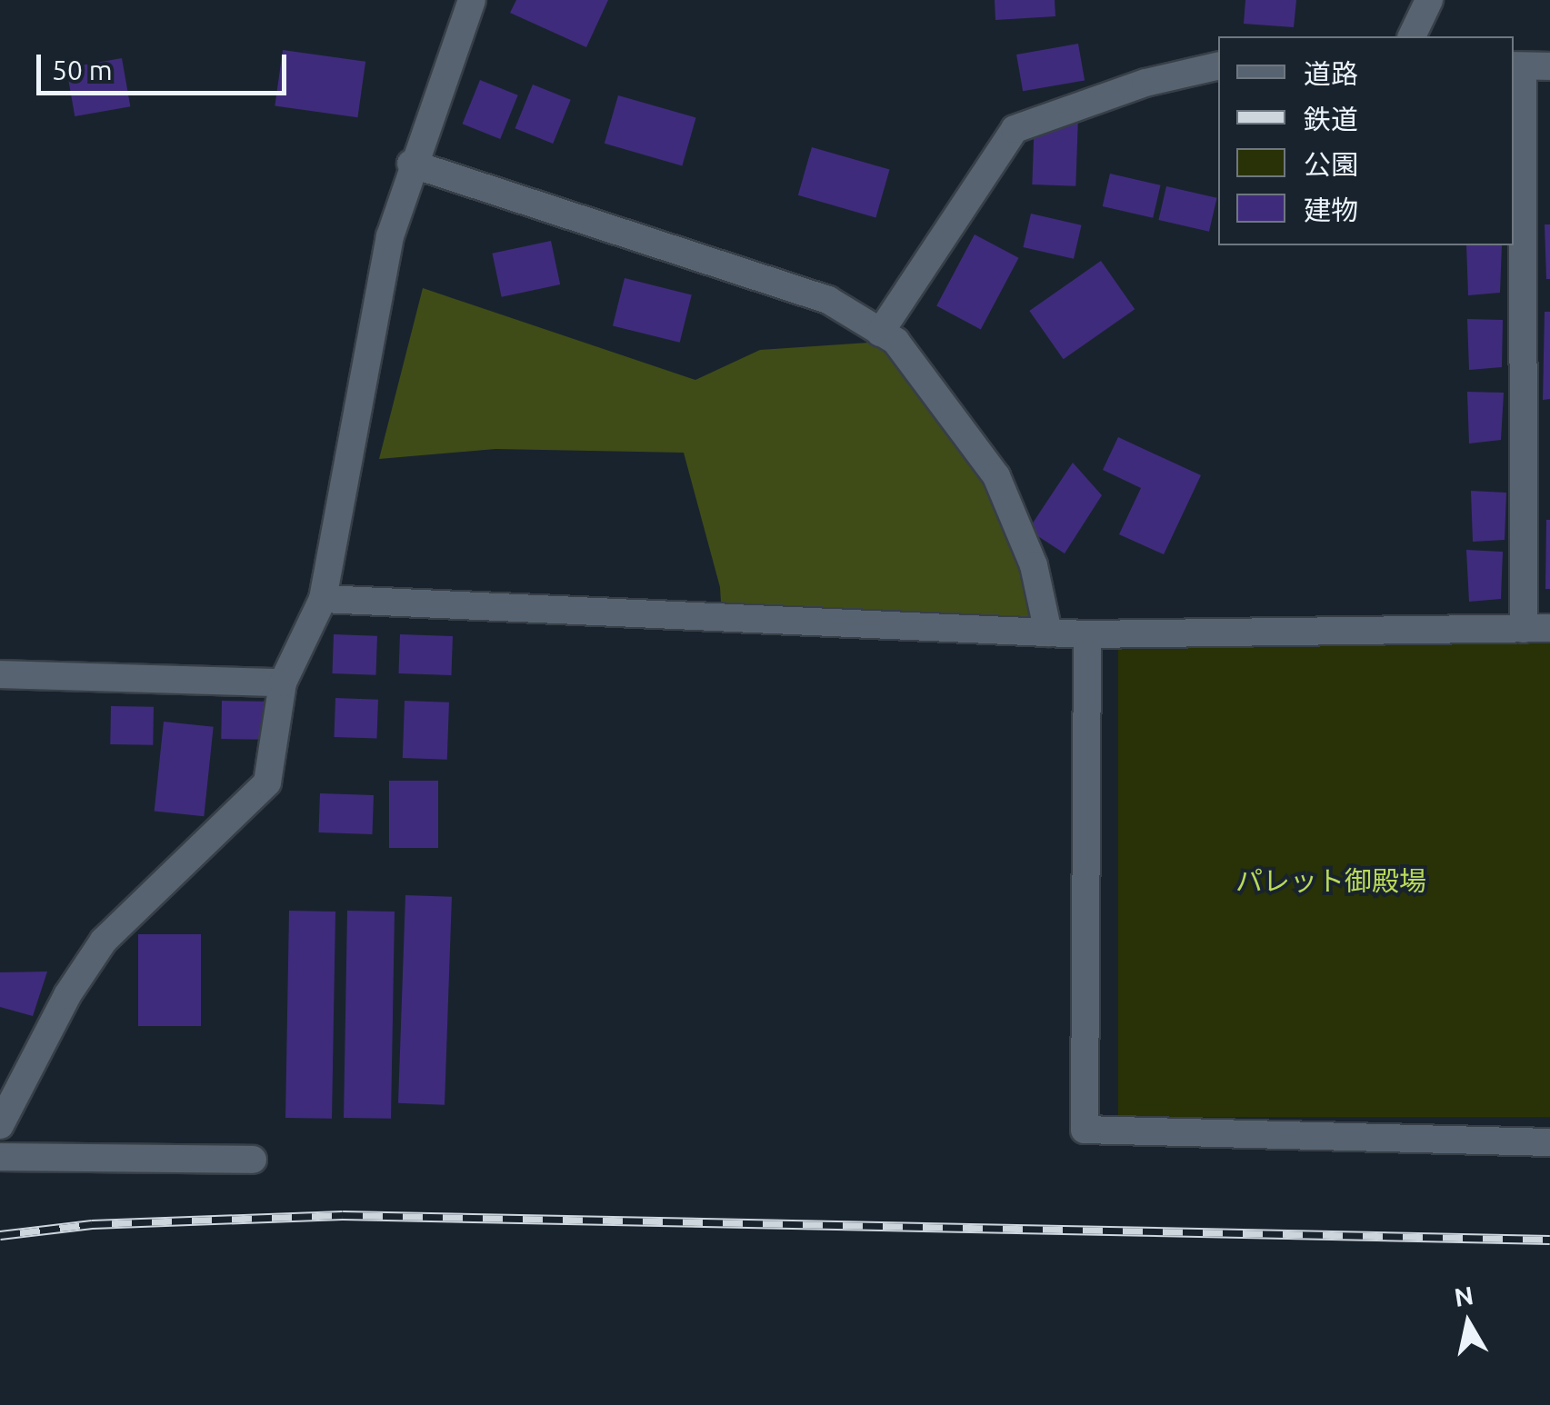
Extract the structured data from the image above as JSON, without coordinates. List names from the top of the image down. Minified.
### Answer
{"parks":["パレット御殿場"],"legend":["道路","鉄道","公園","建物"],"scale_bar":"50 m","north":"top"}
